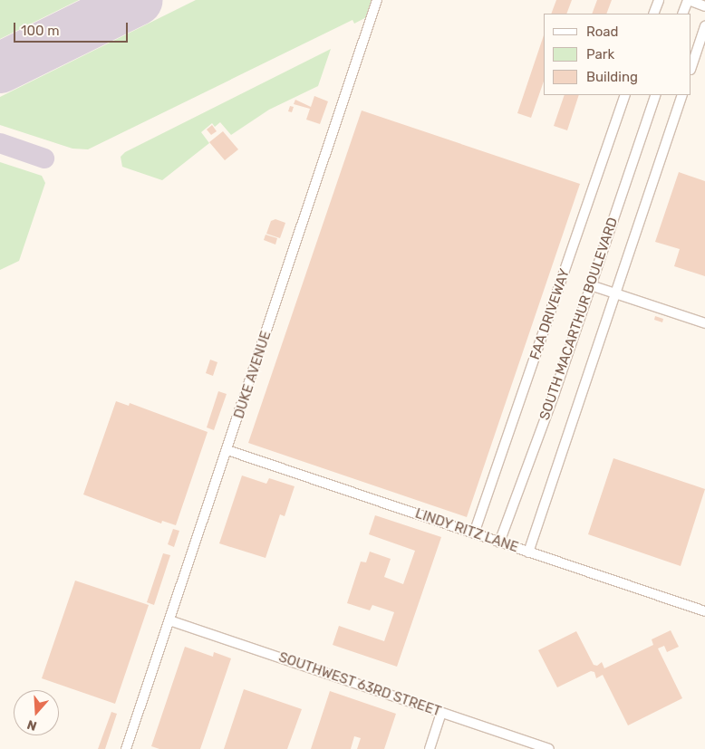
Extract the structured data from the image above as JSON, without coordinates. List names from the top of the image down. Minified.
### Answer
{"streets":{"street":["FAA DRIVEWAY","SOUTH MACARTHUR BOULEVARD","DUKE AVENUE","LINDY RITZ LANE","SOUTHWEST 63RD STREET"]},"crossings":[["FAA DRIVEWAY","LINDY RITZ LANE"],["SOUTH MACARTHUR BOULEVARD","LINDY RITZ LANE"],["DUKE AVENUE","LINDY RITZ LANE"],["DUKE AVENUE","SOUTHWEST 63RD STREET"]],"legend":["Road","Park","Building"],"scale_bar":"100 m","north":"bottom"}
